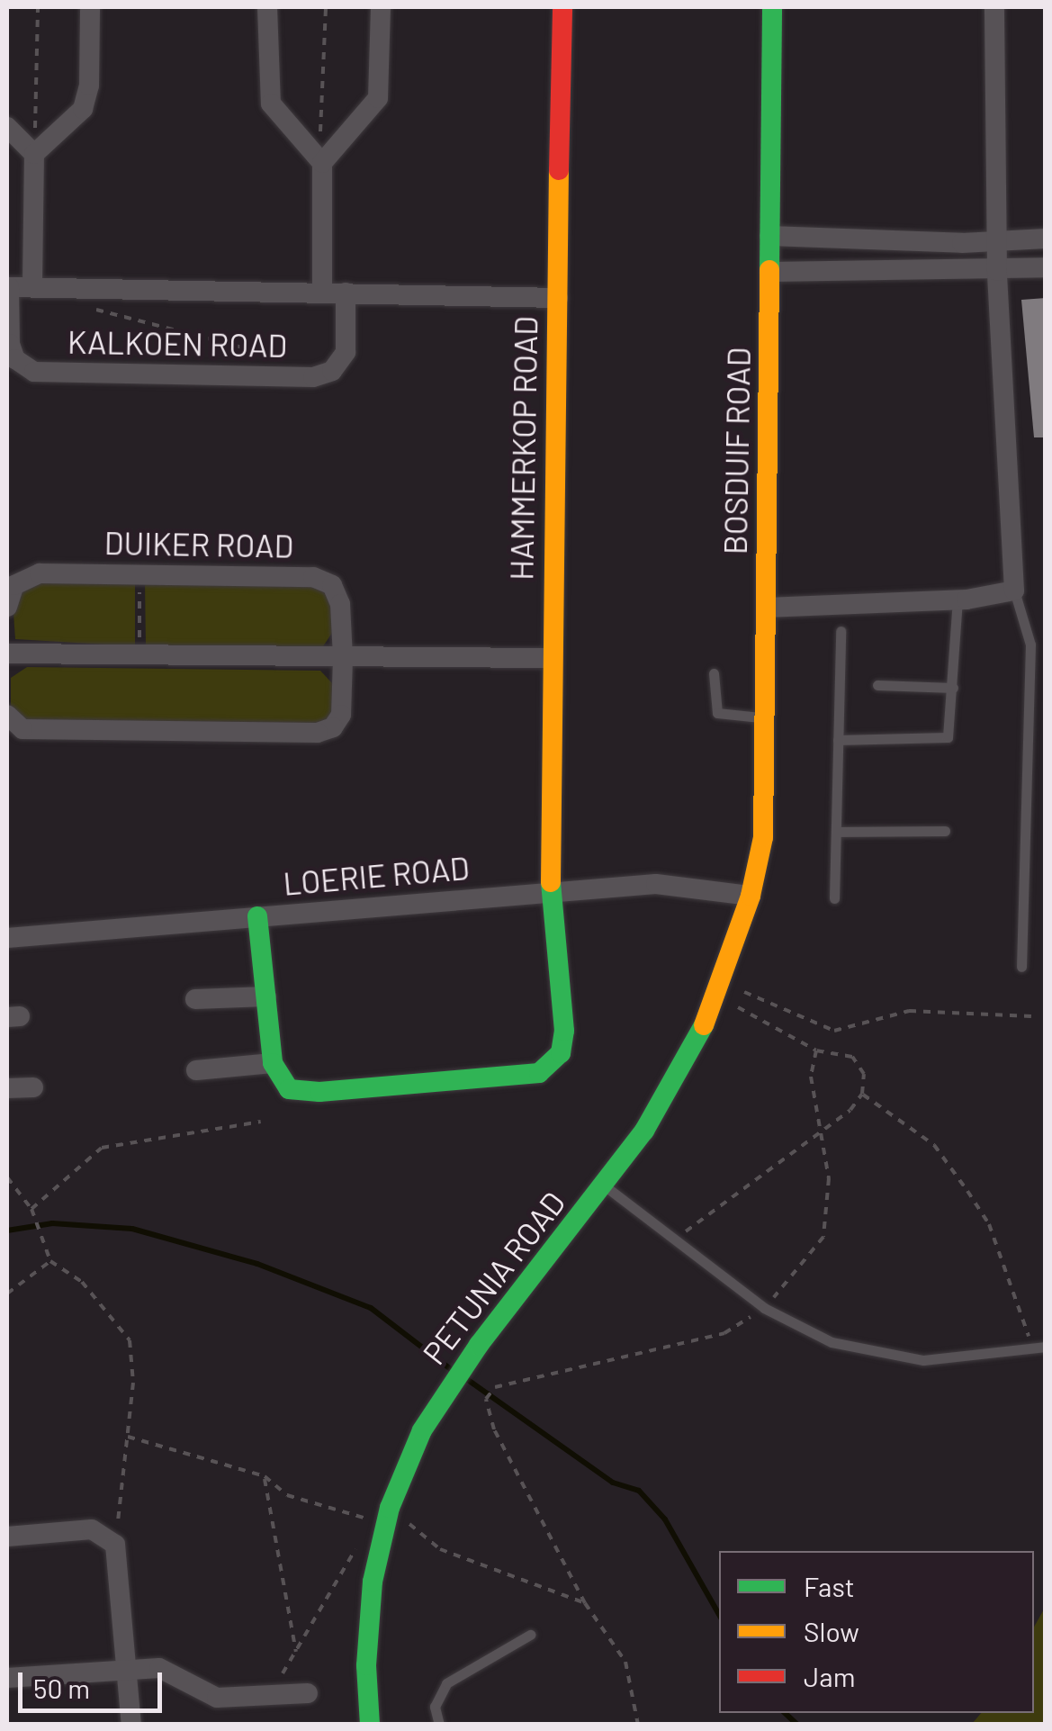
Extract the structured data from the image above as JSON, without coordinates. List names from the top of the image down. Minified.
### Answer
{"streets":{"street":["KALKOEN ROAD","HAMMERKOP ROAD","BOSDUIF ROAD","DUIKER ROAD","LOERIE ROAD","PETUNIA ROAD"]},"crossings":[["KALKOEN ROAD","HAMMERKOP ROAD"],["HAMMERKOP ROAD","LOERIE ROAD"],["BOSDUIF ROAD","LOERIE ROAD"],["BOSDUIF ROAD","PETUNIA ROAD"],["LOERIE ROAD","PETUNIA ROAD"]],"legend":["Fast","Slow","Jam"],"scale_bar":"50 m"}
